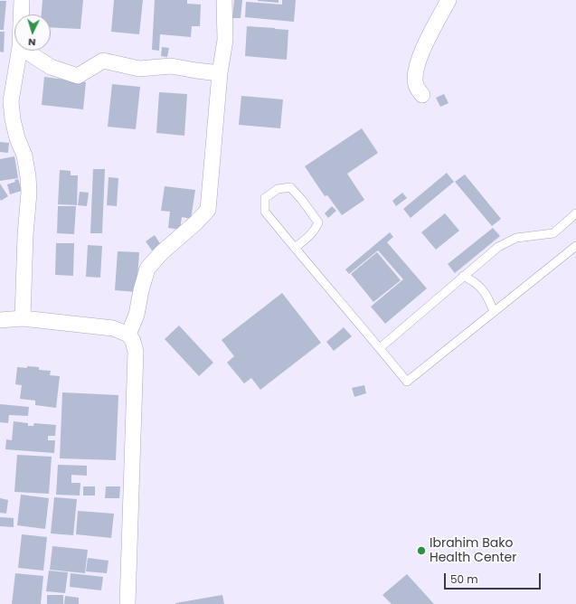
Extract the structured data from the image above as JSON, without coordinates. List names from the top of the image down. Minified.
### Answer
{"places":["Ibrahim Bako Health Center"],"scale_bar":"50 m","north":"bottom"}
